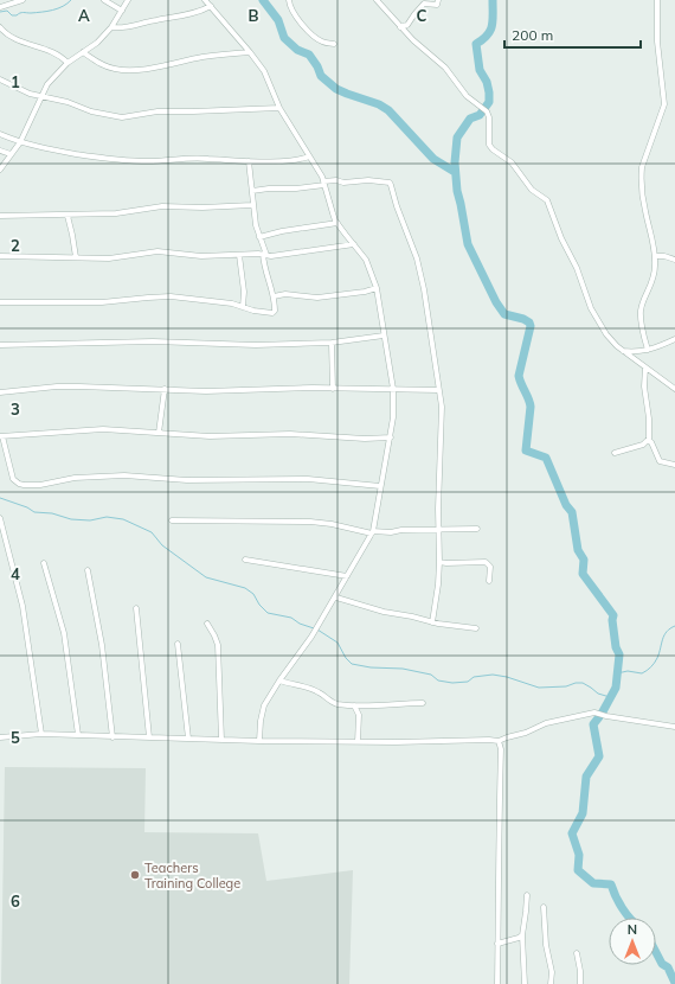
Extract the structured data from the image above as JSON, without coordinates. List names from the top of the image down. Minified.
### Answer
{"places":["Teachers Training College"],"scale_bar":"200 m","north":"top","grid":{"columns":["A","B","C"],"rows":["1","2","3","4","5","6"]}}
